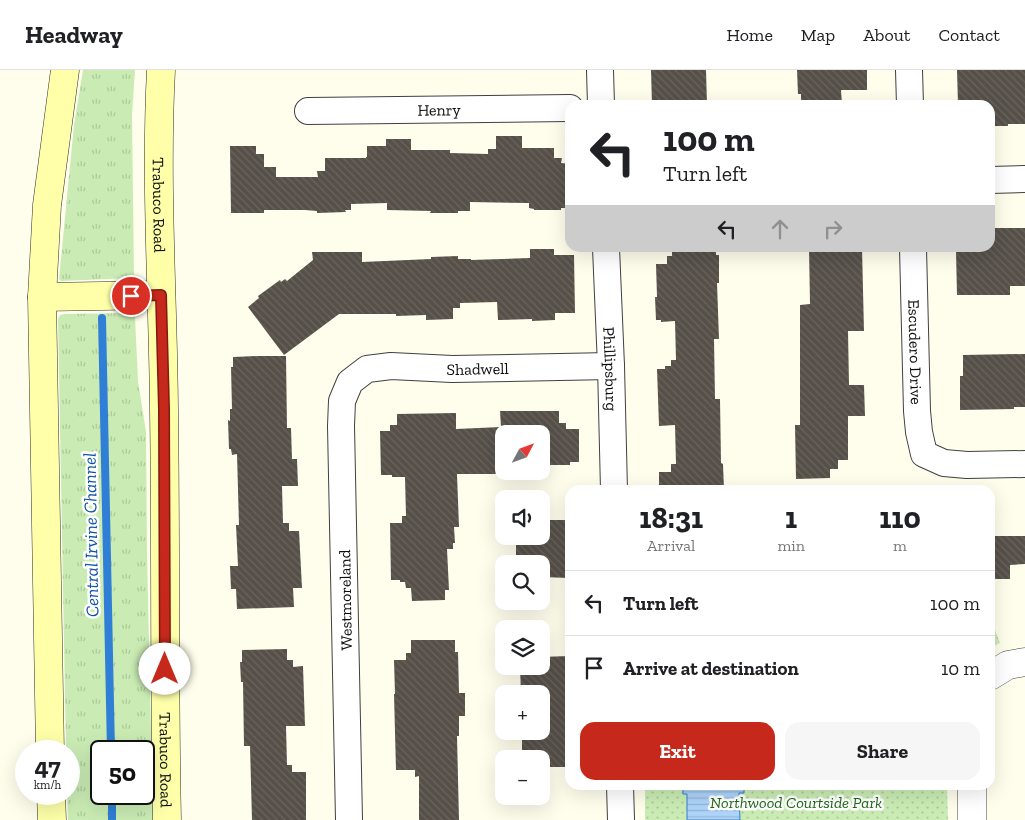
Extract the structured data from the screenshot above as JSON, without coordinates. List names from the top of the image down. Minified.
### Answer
{"streets":{"main road":["Trabuco Road"],"street":["Henry","Escudero Drive","Shadwell","Phillipsburg","Westmoreland"]},"crossings":[["Shadwell","Phillipsburg"],["Shadwell","Westmoreland"]],"water":["Central Irvine Channel"],"parks":["Northwood Courtside Park"],"north":"top right","page":{"header":"Headway","nav":["Home","Map","About","Contact"],"turn":["100 m","Turn left"],"map_buttons":["+","−"],"eta":["18:31","Arrival","1","min","110","m"],"list":[{"name":"Turn left","value":"100 m"},{"name":"Arrive at destination","value":"10 m"}],"buttons":["Exit","Share"],"speed":"47 km/h","limit":"50"}}
